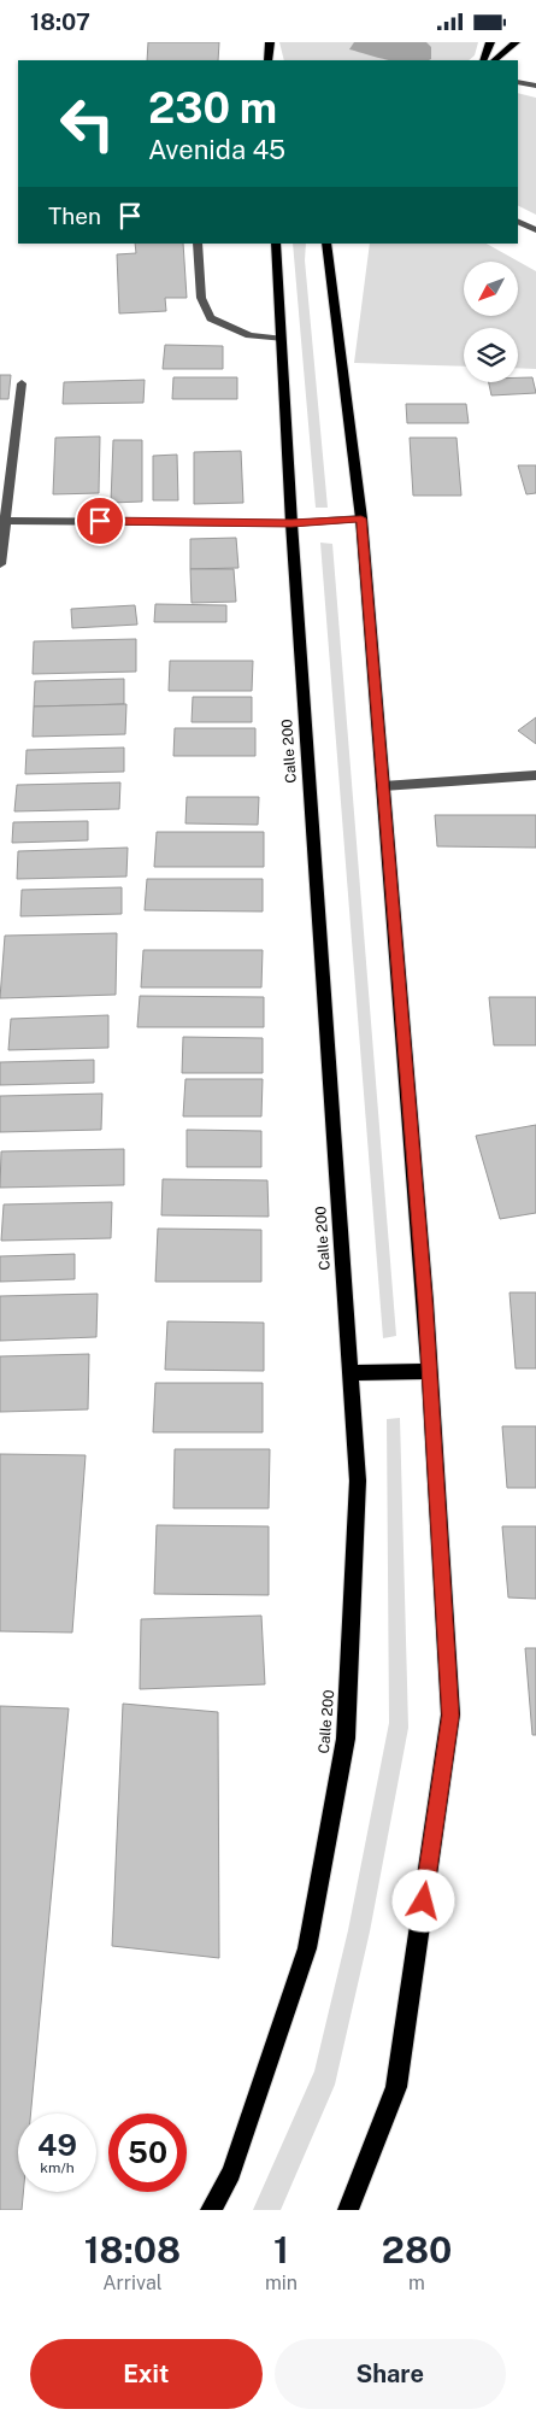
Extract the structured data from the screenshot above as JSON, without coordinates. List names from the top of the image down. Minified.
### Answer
{"streets":{"main road":["Calle 200"]},"north":"bottom left","page":{"status":"18:07","turn":["230 m","Avenida 45"],"then":"Then","speed":"49 km/h","limit":"50","eta":["18:08","Arrival","1","min","280","m"],"buttons":["Exit","Share"]}}
